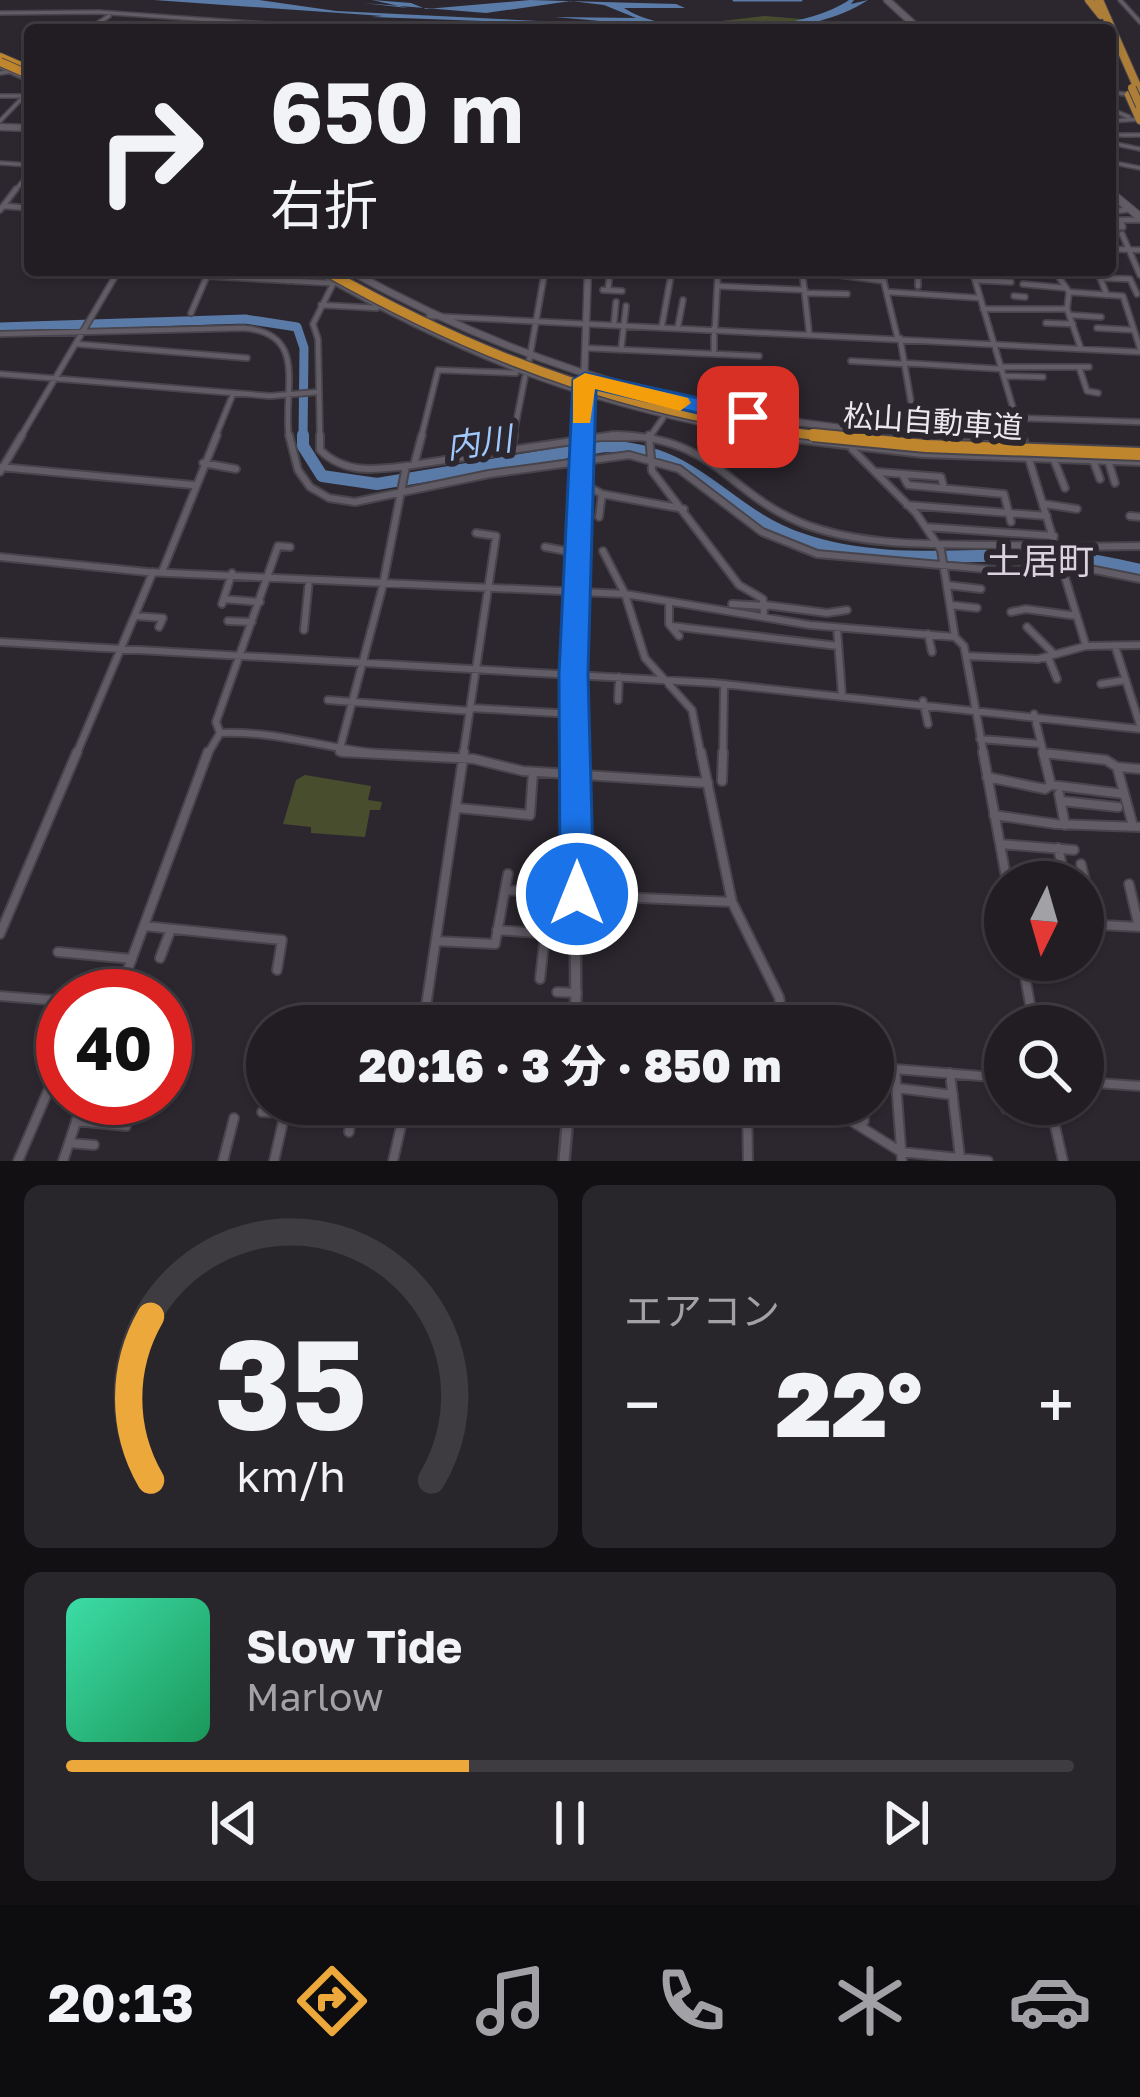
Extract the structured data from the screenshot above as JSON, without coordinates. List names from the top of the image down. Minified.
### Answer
{"streets":{"highway":["松山自動車道"]},"districts":["土居町"],"water":["内川"],"north":"bottom","page":{"turn":["650 m","右折"],"limit":"40","trip":"20:16 · 3 分 · 850 m","tile":"エアコン","heat":["−","22°","+"],"song":["Slow Tide","Marlow"],"tabs":"20:13","gauge":["35","km/h"]}}
